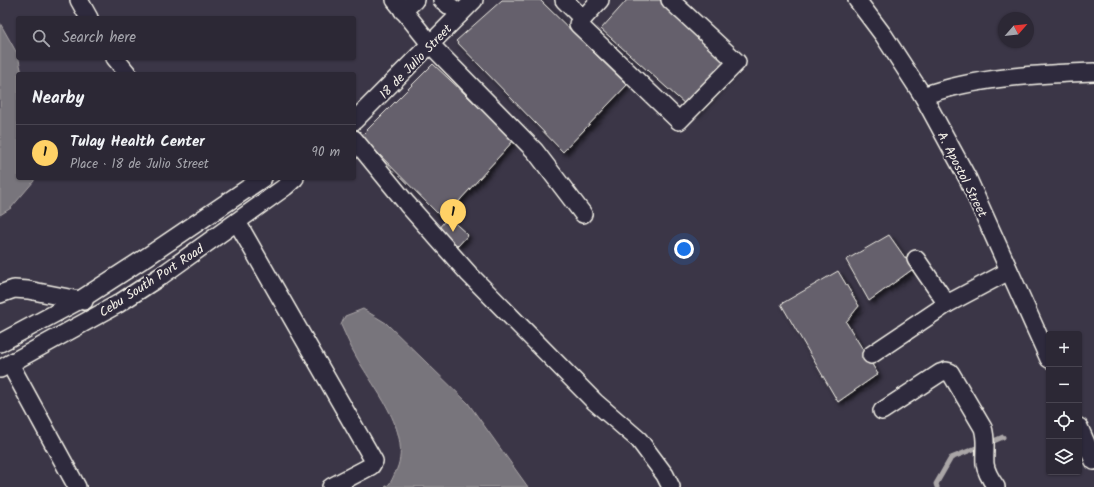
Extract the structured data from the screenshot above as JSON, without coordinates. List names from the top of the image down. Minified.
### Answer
{"streets":{"street":["18 de Julio Street","A. Apostol Street","Cebu South Port Road"]},"north":"top right","page":{"search":"Search here","heading":"Nearby","list":[{"mark":"1","name":"Tulay Health Center","note":"Place · 18 de Julio Street","value":"90 m"}],"pins":"1","map_buttons":["+","−"]}}
